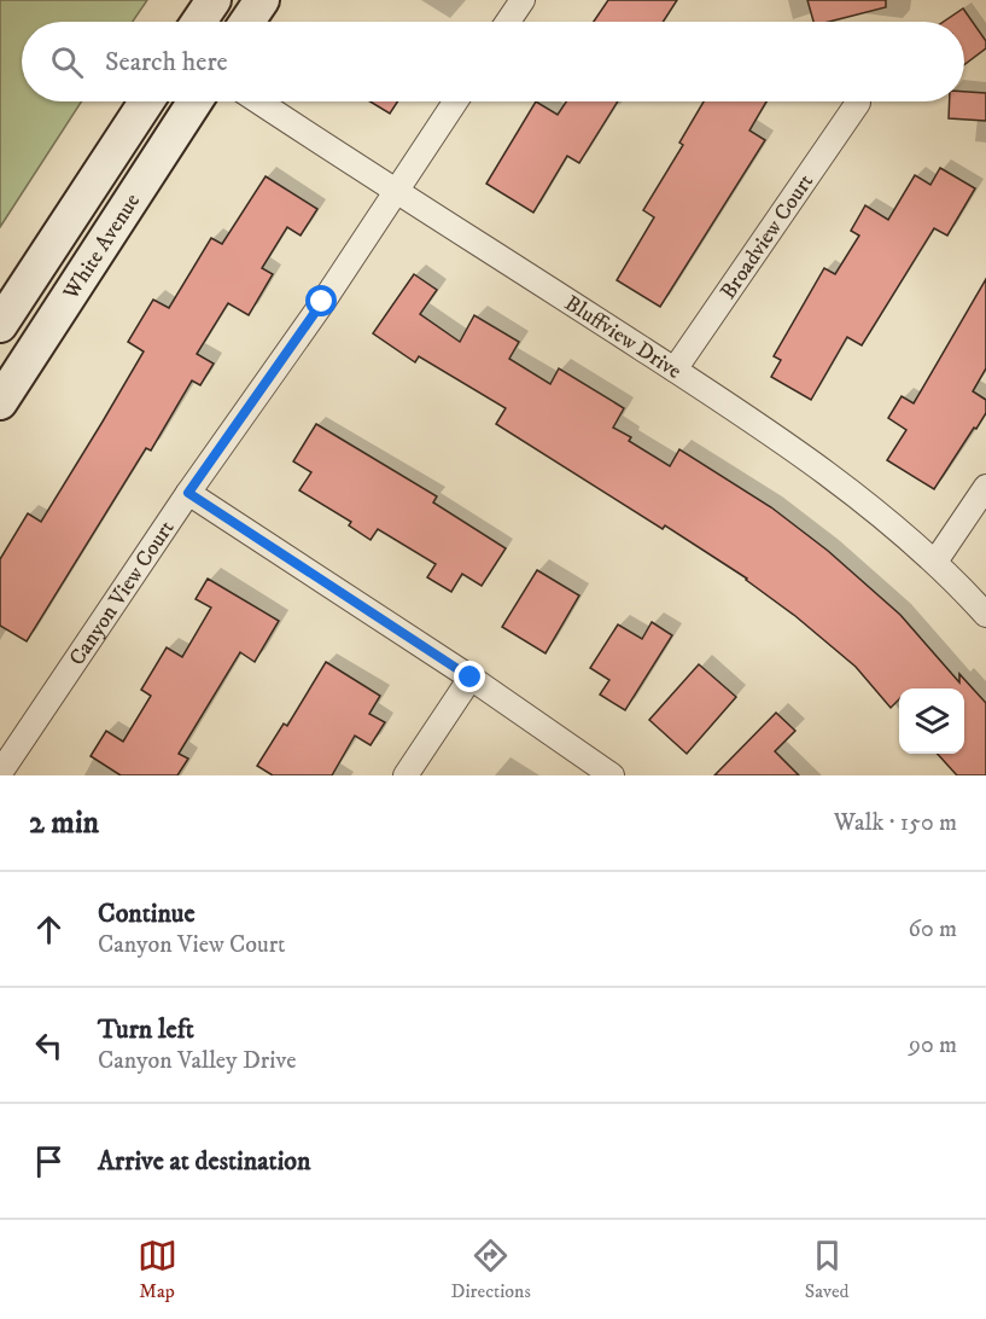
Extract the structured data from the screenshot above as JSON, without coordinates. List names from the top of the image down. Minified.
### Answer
{"streets":{"main road":["White Avenue"],"street":["Broadview Court","Bluffview Drive","Canyon View Court"]},"crossings":[["Broadview Court","Bluffview Drive"],["Bluffview Drive","Canyon View Court"]],"page":{"search":"Search here","heading":["2 min","Walk · 150 m"],"list":[["Continue","Canyon View Court","60 m"],["Turn left","Canyon Valley Drive","90 m"],"Arrive at destination"],"nav":["Map","Directions","Saved"]}}
